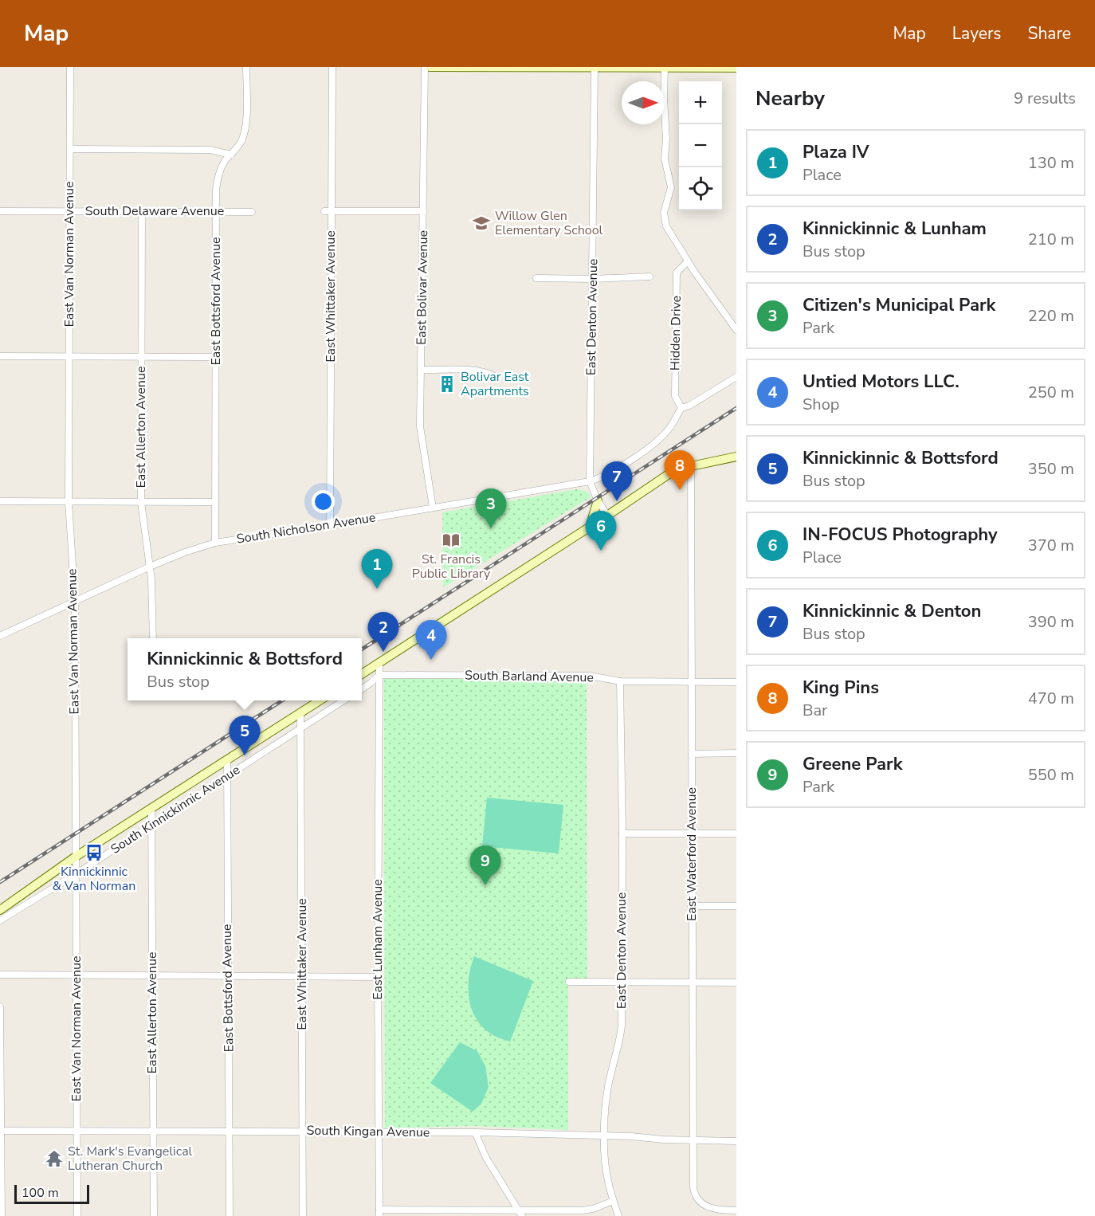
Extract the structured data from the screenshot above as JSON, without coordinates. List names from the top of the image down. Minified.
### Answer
{"streets":{"street":["South Delaware Avenue","East Van Norman Avenue","East Bolivar Avenue","East Whittaker Avenue","East Bottsford Avenue","East Denton Avenue","Hidden Drive","East Allerton Avenue","South Nicholson Avenue","South Barland Avenue","South Kinnickinnic Avenue","East Waterford Avenue","East Lunham Avenue","South Kingan Avenue"]},"crossings":[["South Delaware Avenue","East Van Norman Avenue"],["South Delaware Avenue","East Bottsford Avenue"],["South Delaware Avenue","East Allerton Avenue"],["East Van Norman Avenue","South Nicholson Avenue"],["East Van Norman Avenue","South Kinnickinnic Avenue"],["East Van Norman Avenue","South Kingan Avenue"],["East Bolivar Avenue","South Nicholson Avenue"],["East Whittaker Avenue","South Nicholson Avenue"],["East Whittaker Avenue","South Kinnickinnic Avenue"],["East Whittaker Avenue","South Kingan Avenue"],["East Bottsford Avenue","South Nicholson Avenue"],["East Bottsford Avenue","South Kinnickinnic Avenue"],["East Bottsford Avenue","South Kingan Avenue"],["East Denton Avenue","South Nicholson Avenue"],["East Denton Avenue","South Barland Avenue"],["East Denton Avenue","South Kingan Avenue"],["East Allerton Avenue","South Nicholson Avenue"],["East Allerton Avenue","South Kinnickinnic Avenue"],["East Allerton Avenue","South Kingan Avenue"],["South Barland Avenue","East Waterford Avenue"],["South Barland Avenue","East Lunham Avenue"],["East Waterford Avenue","South Kingan Avenue"],["East Lunham Avenue","South Kingan Avenue"]],"places":{"school or university":["Willow Glen Elementary School"],"building":["Bolivar East Apartments"],"library":["St. Francis Public Library"],"bus stop":["Kinnickinnic & Van Norman"],"temple":["St. Mark's Evangelical Lutheran Church"]},"scale_bar":"100 m","north":"right","page":{"header":"Map","nav":["Map","Layers","Share"],"heading":["Nearby","9 results"],"map_buttons":["+","−"],"list":[{"mark":"1","name":"Plaza IV","note":"Place","value":"130 m"},{"mark":"2","name":"Kinnickinnic & Lunham","note":"Bus stop","value":"210 m"},{"mark":"3","name":"Citizen's Municipal Park","note":"Park","value":"220 m"},{"mark":"4","name":"Untied Motors LLC.","note":"Shop","value":"250 m"},{"mark":"5","name":"Kinnickinnic & Bottsford","note":"Bus stop","value":"350 m"},{"mark":"6","name":"IN-FOCUS Photography","note":"Place","value":"370 m"},{"mark":"7","name":"Kinnickinnic & Denton","note":"Bus stop","value":"390 m"},{"mark":"8","name":"King Pins","note":"Bar","value":"470 m"},{"mark":"9","name":"Greene Park","note":"Park","value":"550 m"}],"pins":["8","7","3","6","1","2","4","5","9"],"popup":["Kinnickinnic & Bottsford","Bus stop"],"scale":"100 m"}}
